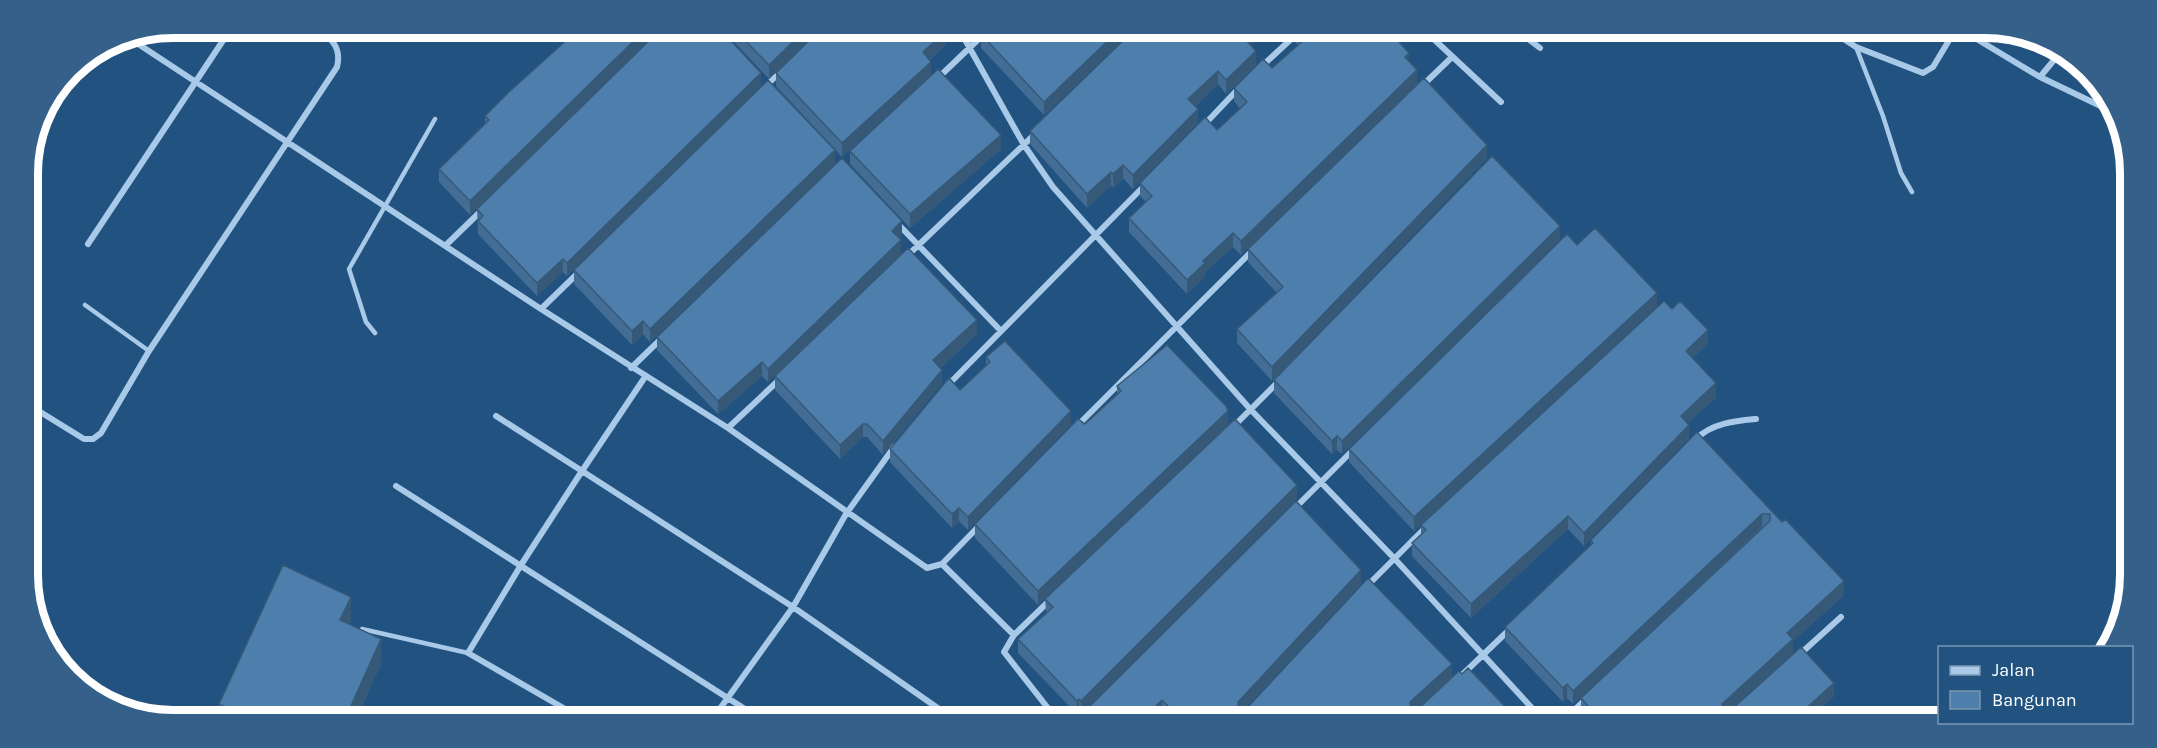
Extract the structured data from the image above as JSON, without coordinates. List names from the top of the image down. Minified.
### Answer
{"legend":["Jalan","Bangunan"]}
